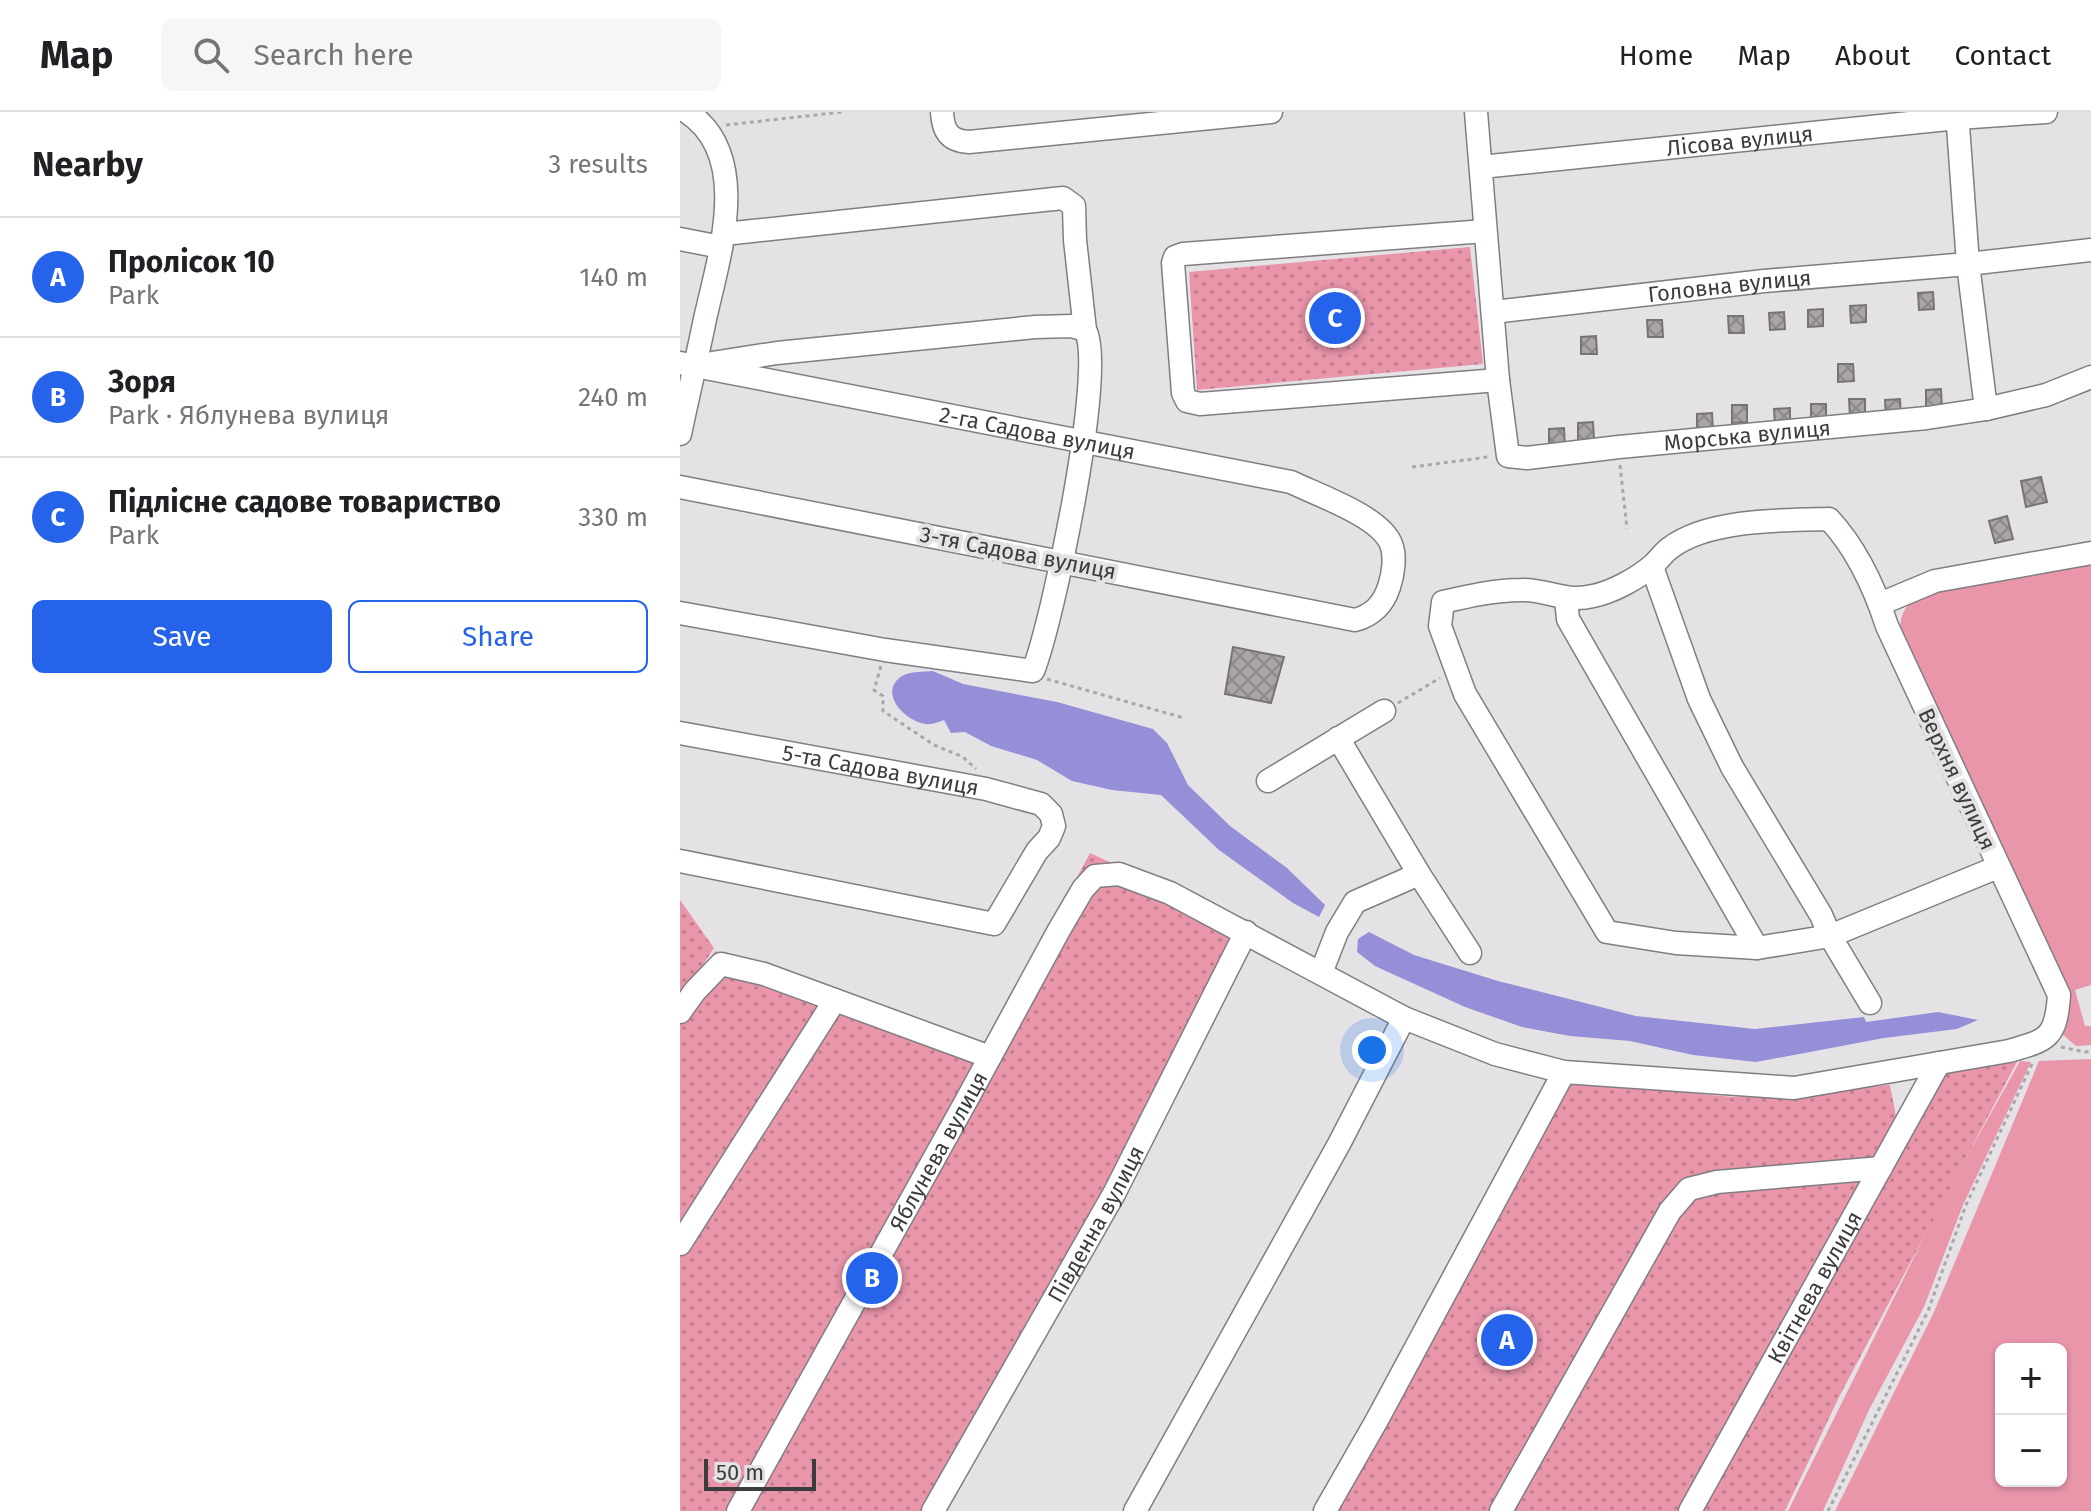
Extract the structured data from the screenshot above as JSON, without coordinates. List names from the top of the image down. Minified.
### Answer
{"streets":{"street":["Лісова вулиця","Головна вулиця","2-га Садова вулиця","Морська вулиця","3-тя Садова вулиця","5-та Садова вулиця","Верхня вулиця","Яблунева вулиця","Південна вулиця","Квітнева вулиця"]},"crossings":[["2-га Садова вулиця","3-тя Садова вулиця"],["Яблунева вулиця","Південна вулиця"]],"scale_bar":"50 m","page":{"header":"Map","search":"Search here","nav":["Home","Map","About","Contact"],"heading":["Nearby","3 results"],"list":[{"mark":"A","name":"Пролісок 10","note":"Park","value":"140 m"},{"mark":"B","name":"Зоря","note":"Park · Яблунева вулиця","value":"240 m"},{"mark":"C","name":"Підлісне садове товариство","note":"Park","value":"330 m"}],"pins":["C","B","A"],"buttons":["Save","Share"],"map_buttons":["+","−"],"scale":"50 m"}}
